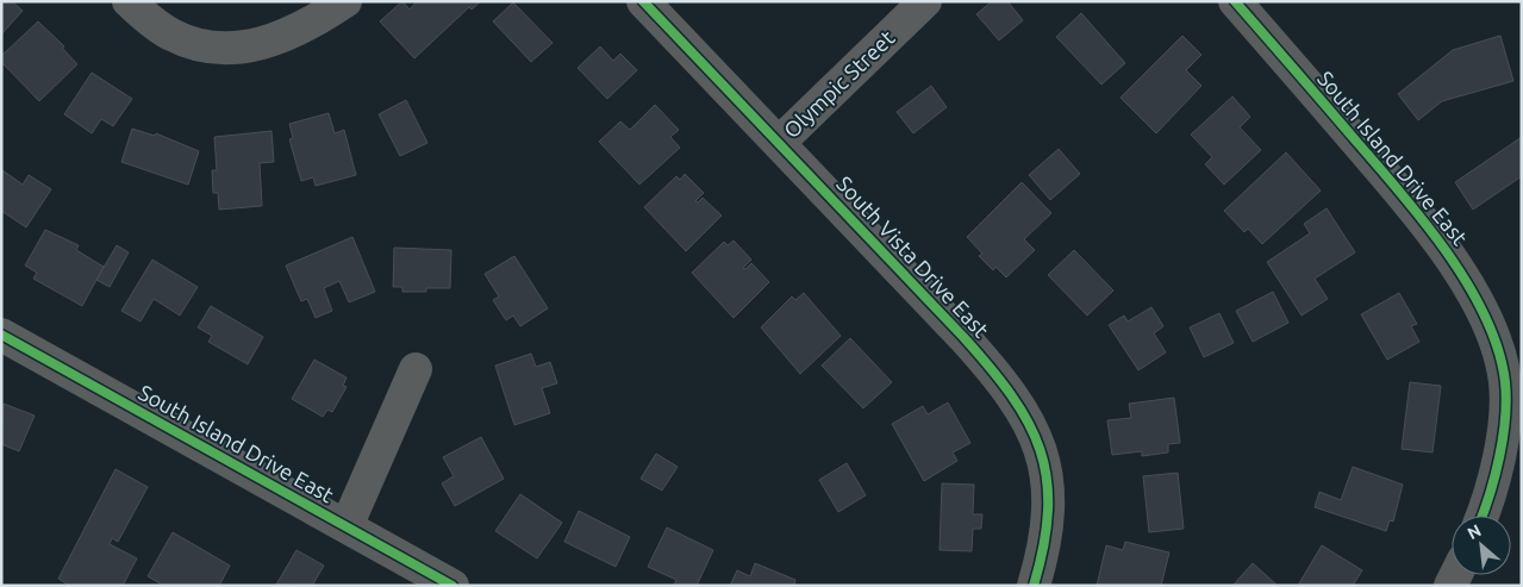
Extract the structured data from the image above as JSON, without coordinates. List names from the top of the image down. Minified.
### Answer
{"streets":{"street":["Olympic Street","South Island Drive East","South Vista Drive East"]},"crossings":[["Olympic Street","South Vista Drive East"]],"north":"top left"}
